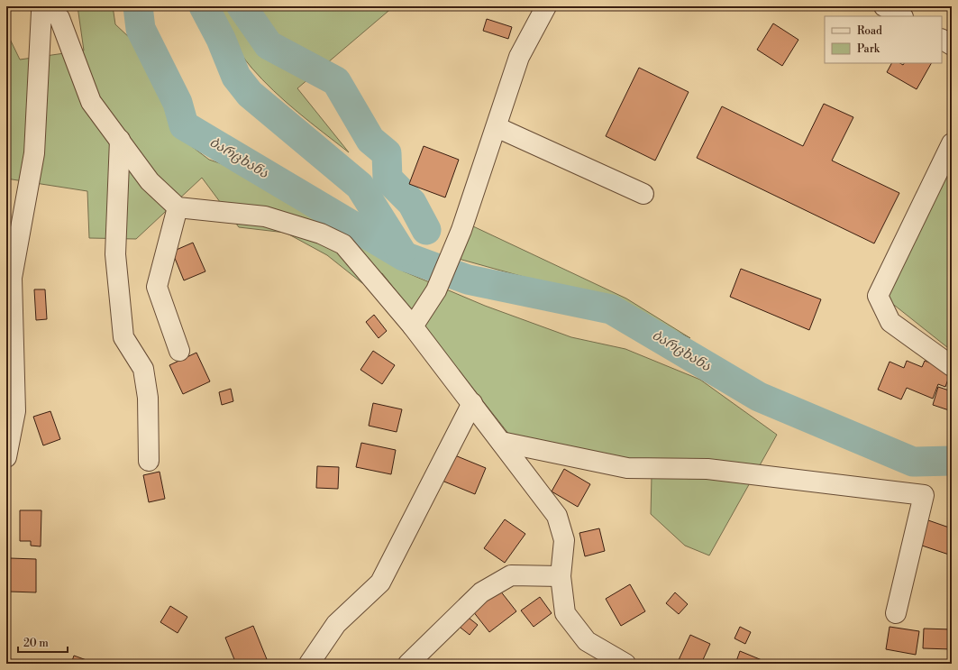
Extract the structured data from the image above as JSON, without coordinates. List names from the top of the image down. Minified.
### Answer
{"water":["ბარცხანა"],"legend":["Road","Park"],"scale_bar":"20 m"}
